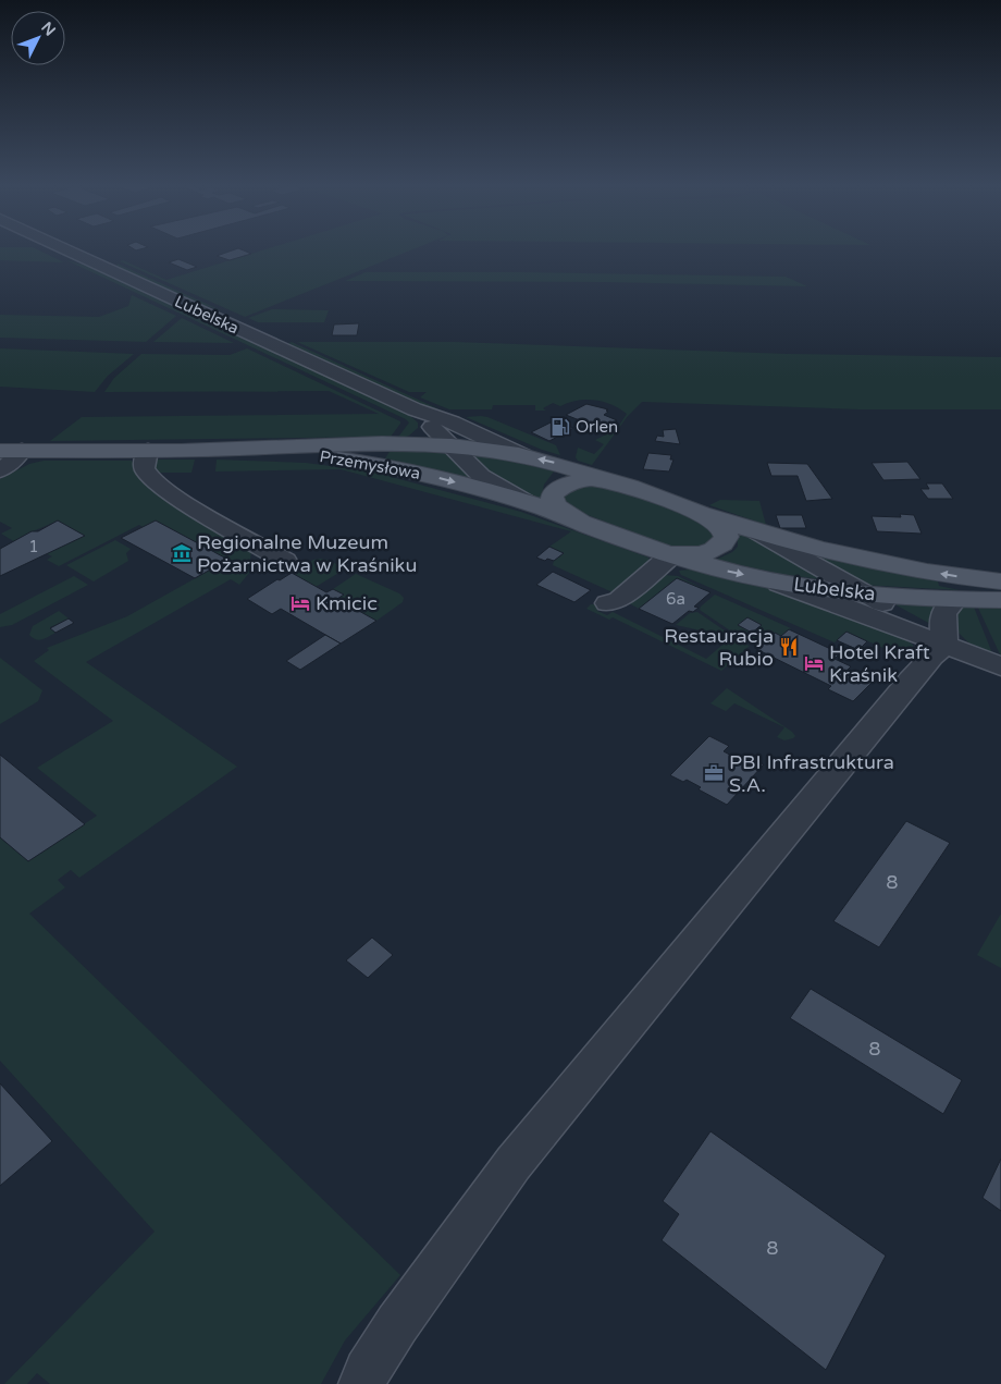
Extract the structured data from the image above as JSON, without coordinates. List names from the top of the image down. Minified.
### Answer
{"streets":{"main road":["Lubelska","Przemysłowa"]},"crossings":[["Lubelska","Przemysłowa"]],"places":{"fuel station":["Orlen"],"museum":["Regionalne Muzeum Pożarnictwa w Kraśniku"],"hotel":["Kmicic","Hotel Kraft Kraśnik"],"restaurant":["Restauracja Rubio"],"office":["PBI Infrastruktura S.A."]},"house_numbers":["1","6a","8","8","8"],"north":"top right"}
